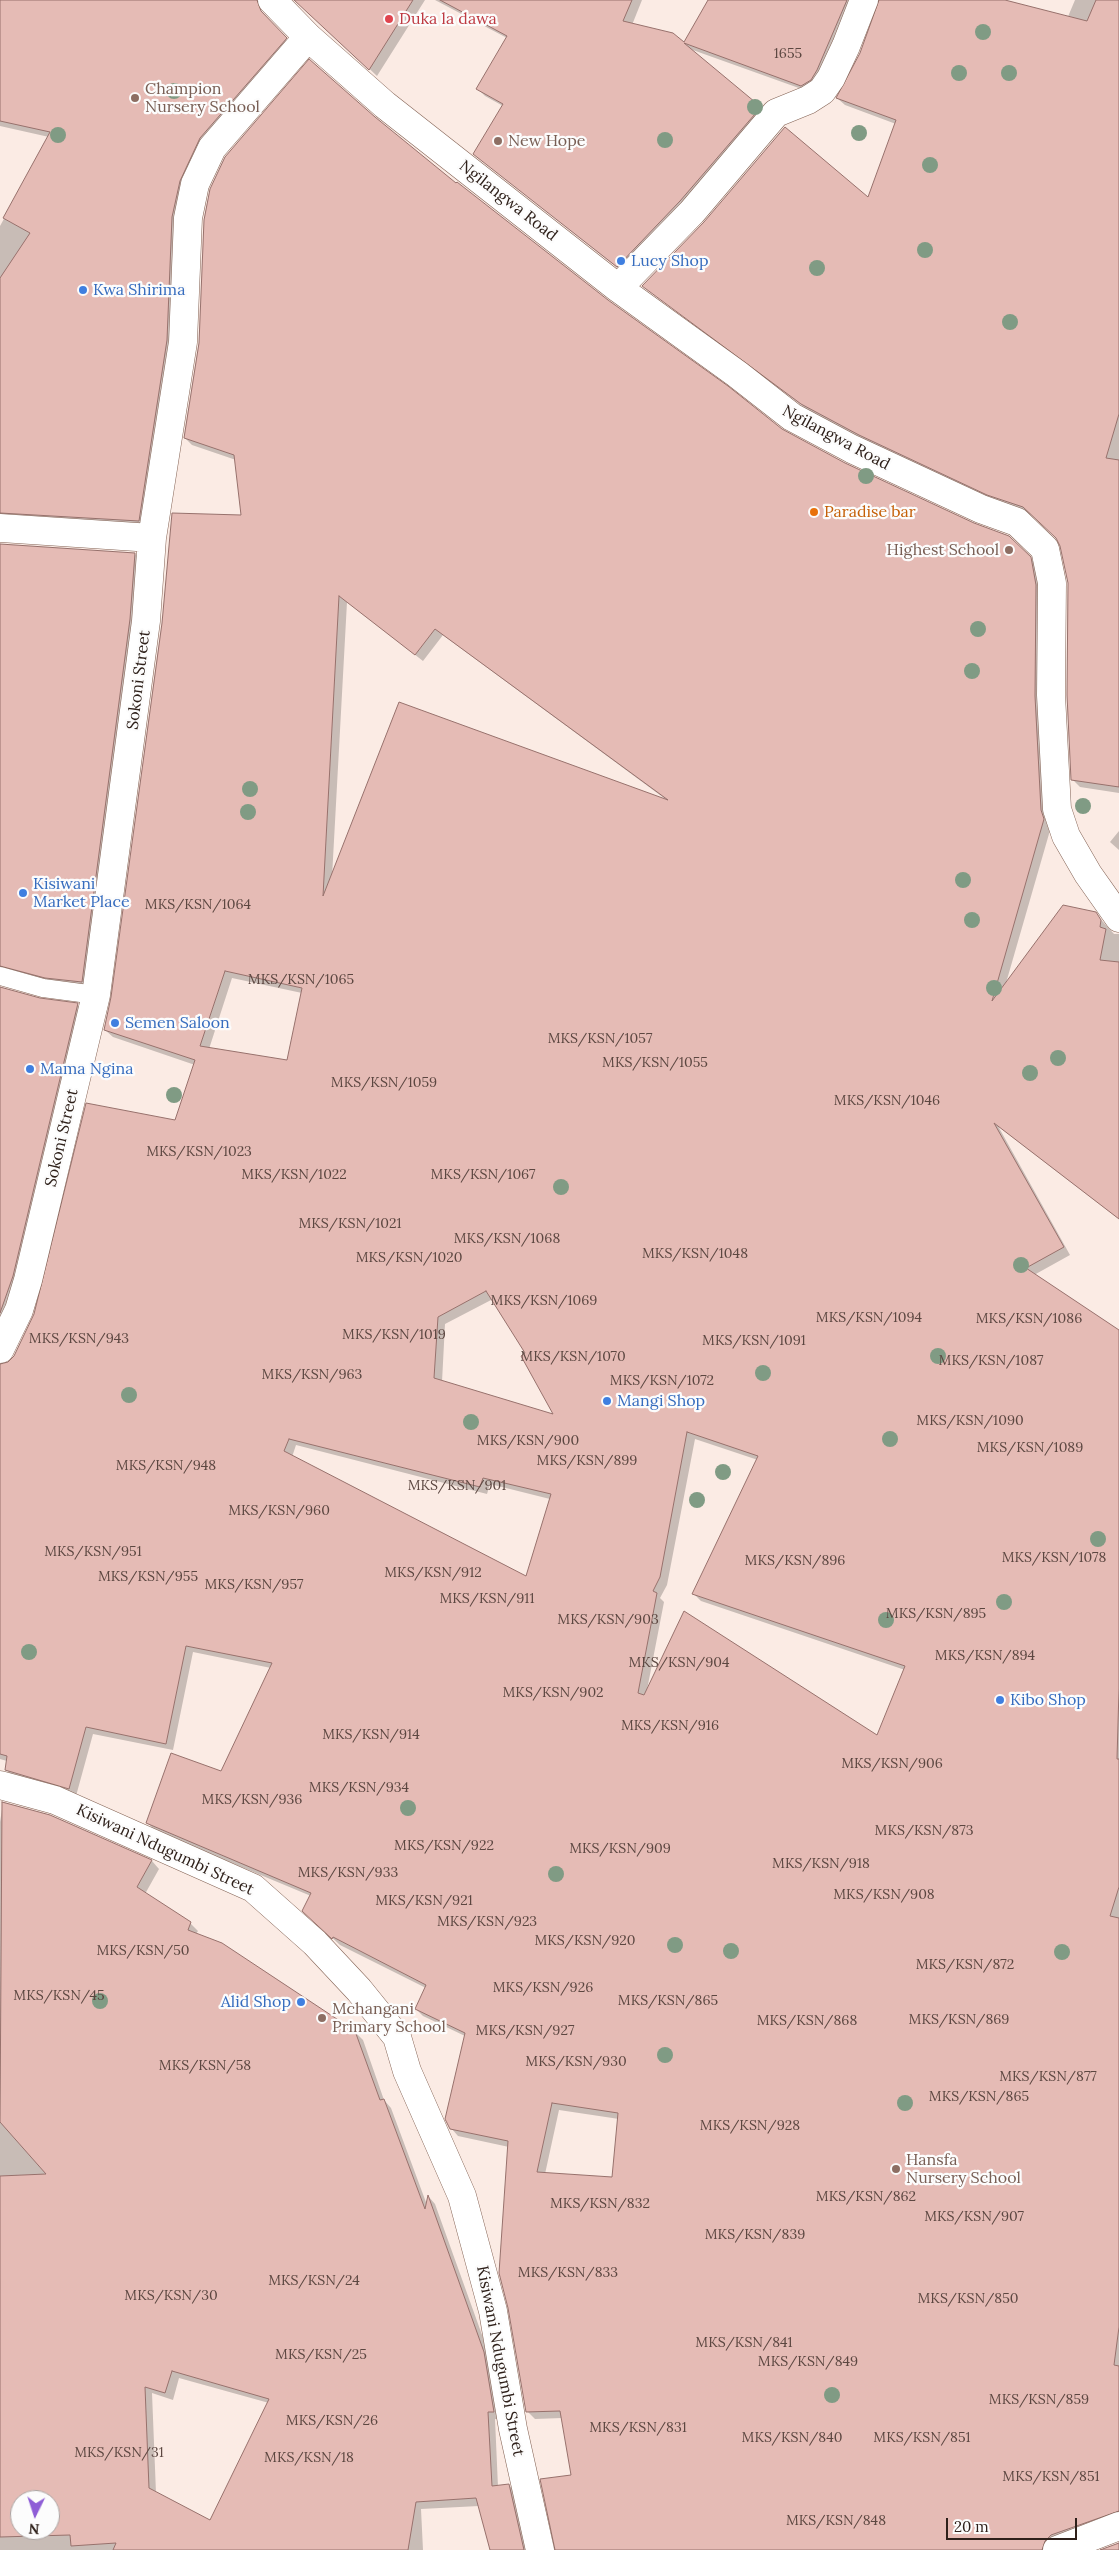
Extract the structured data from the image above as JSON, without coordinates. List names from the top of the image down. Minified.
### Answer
{"streets":{"street":["Ngilangwa Road","Sokoni Street","Kisiwani Ndugumbi Street"]},"crossings":[["Ngilangwa Road","Sokoni Street"]],"places":["Duka la dawa","Champion Nursery School","New Hope","Lucy Shop","Kwa Shirima","Paradise bar","Highest School","Kisiwani Market Place","Semen Saloon","Mama Ngina","Mangi Shop","Kibo Shop","Alid Shop","Mchangani Primary School","Hansfa Nursery School"],"house_numbers":["1655","MKS/KSN/1064","MKS/KSN/1065","MKS/KSN/1057","MKS/KSN/1055","MKS/KSN/1059","MKS/KSN/1046","MKS/KSN/1023","MKS/KSN/1022","MKS/KSN/1067","MKS/KSN/1021","MKS/KSN/1068","MKS/KSN/1048","MKS/KSN/1020","MKS/KSN/1069","MKS/KSN/1094","MKS/KSN/1086","MKS/KSN/1019","MKS/KSN/943","MKS/KSN/1091","MKS/KSN/1070","MKS/KSN/1087","MKS/KSN/963","MKS/KSN/1072","MKS/KSN/1090","MKS/KSN/900","MKS/KSN/1089","MKS/KSN/899","MKS/KSN/948","MKS/KSN/901","MKS/KSN/960","MKS/KSN/951","MKS/KSN/1078","MKS/KSN/896","MKS/KSN/912","MKS/KSN/955","MKS/KSN/957","MKS/KSN/911","MKS/KSN/895","MKS/KSN/903","MKS/KSN/894","MKS/KSN/904","MKS/KSN/902","MKS/KSN/916","MKS/KSN/914","MKS/KSN/906","MKS/KSN/934","MKS/KSN/936","MKS/KSN/873","MKS/KSN/922","MKS/KSN/909","MKS/KSN/918","MKS/KSN/933","MKS/KSN/908","MKS/KSN/921","MKS/KSN/923","MKS/KSN/920","MKS/KSN/50","MKS/KSN/872","MKS/KSN/926","MKS/KSN/45","MKS/KSN/865","MKS/KSN/869","MKS/KSN/868","MKS/KSN/927","MKS/KSN/930","MKS/KSN/58","MKS/KSN/877","MKS/KSN/865","MKS/KSN/928","MKS/KSN/862","MKS/KSN/832","MKS/KSN/907","MKS/KSN/839","MKS/KSN/833","MKS/KSN/24","MKS/KSN/30","MKS/KSN/850","MKS/KSN/841","MKS/KSN/25","MKS/KSN/849","MKS/KSN/859","MKS/KSN/26","MKS/KSN/831","MKS/KSN/840","MKS/KSN/851","MKS/KSN/31","MKS/KSN/18","MKS/KSN/851","MKS/KSN/848"],"scale_bar":"20 m","north":"bottom"}
